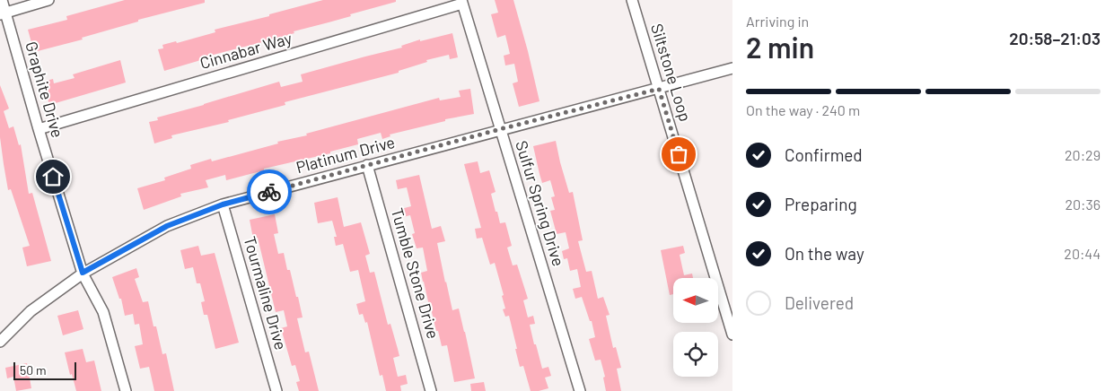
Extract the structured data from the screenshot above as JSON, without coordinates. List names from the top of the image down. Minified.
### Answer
{"streets":{"street":["Cinnabar Way","Siltstone Loop","Graphite Drive","Platinum Drive","Sulfur Spring Drive","Tumble Stone Drive","Tourmaline Drive"]},"crossings":[["Cinnabar Way","Graphite Drive"],["Cinnabar Way","Sulfur Spring Drive"],["Siltstone Loop","Platinum Drive"],["Graphite Drive","Platinum Drive"],["Platinum Drive","Sulfur Spring Drive"],["Platinum Drive","Tumble Stone Drive"],["Platinum Drive","Tourmaline Drive"]],"scale_bar":"50 m","north":"left","page":{"heading":["2 min","Arriving in","20:58–21:03"],"bar":"On the way · 240 m","list":[["Confirmed","20:29"],["Preparing","20:36"],["On the way","20:44"],"Delivered"],"scale":"50 m"}}
